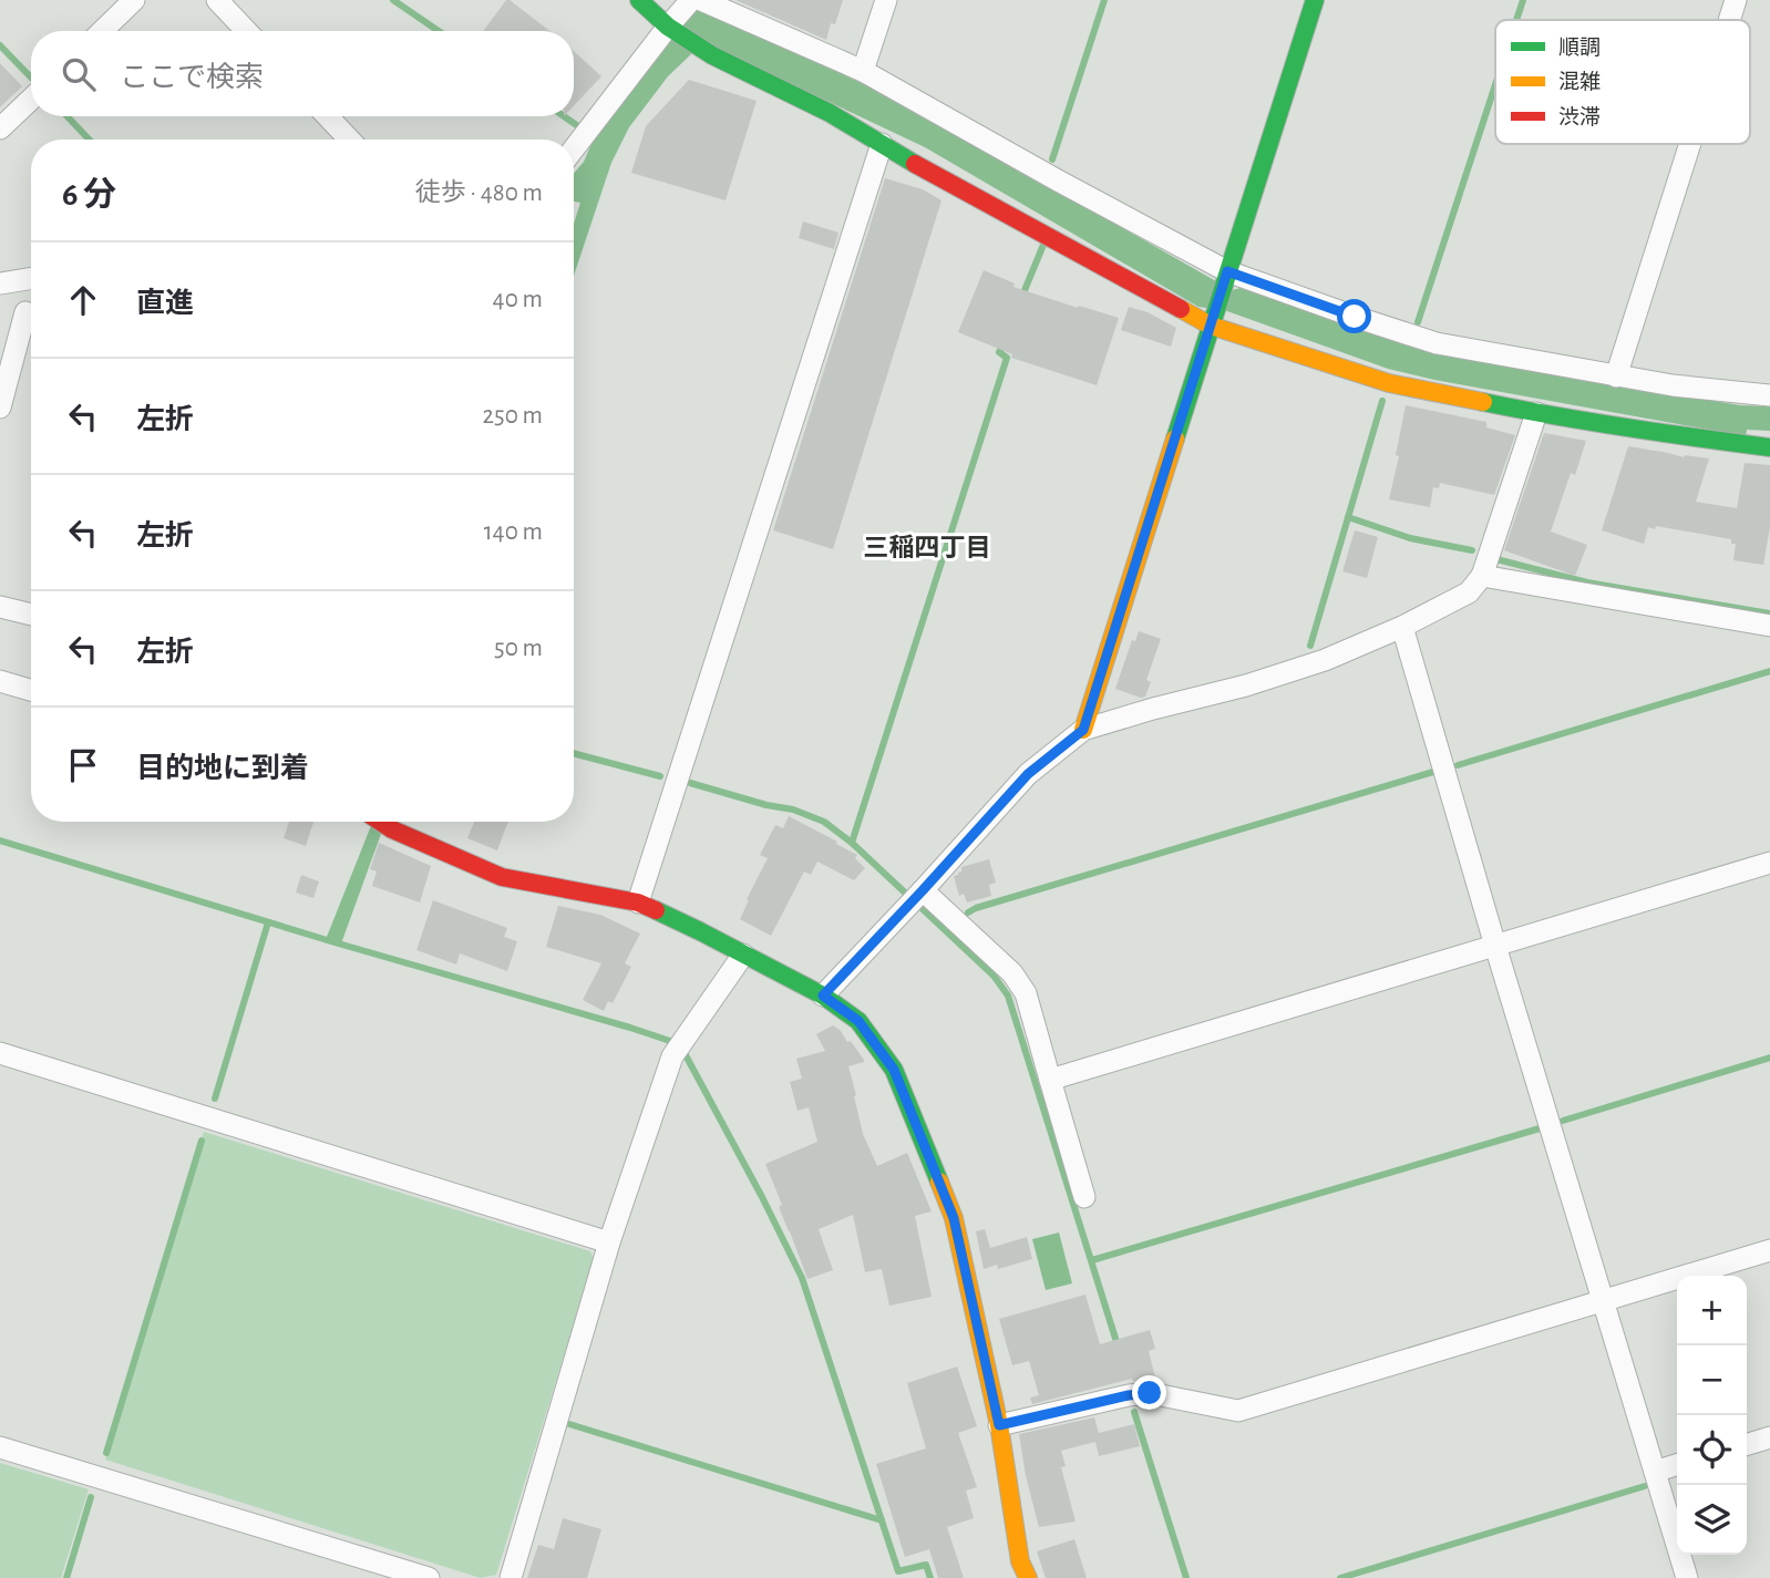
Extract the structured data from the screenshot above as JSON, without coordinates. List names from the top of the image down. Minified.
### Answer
{"districts":["三稲四丁目"],"legend":["順調","混雑","渋滞"],"page":{"search":"ここで検索","heading":["6 分","徒歩 · 480 m"],"list":[["直進","40 m"],["左折","250 m"],["左折","140 m"],["左折","50 m"],"目的地に到着"],"map_buttons":["+","−"]}}
